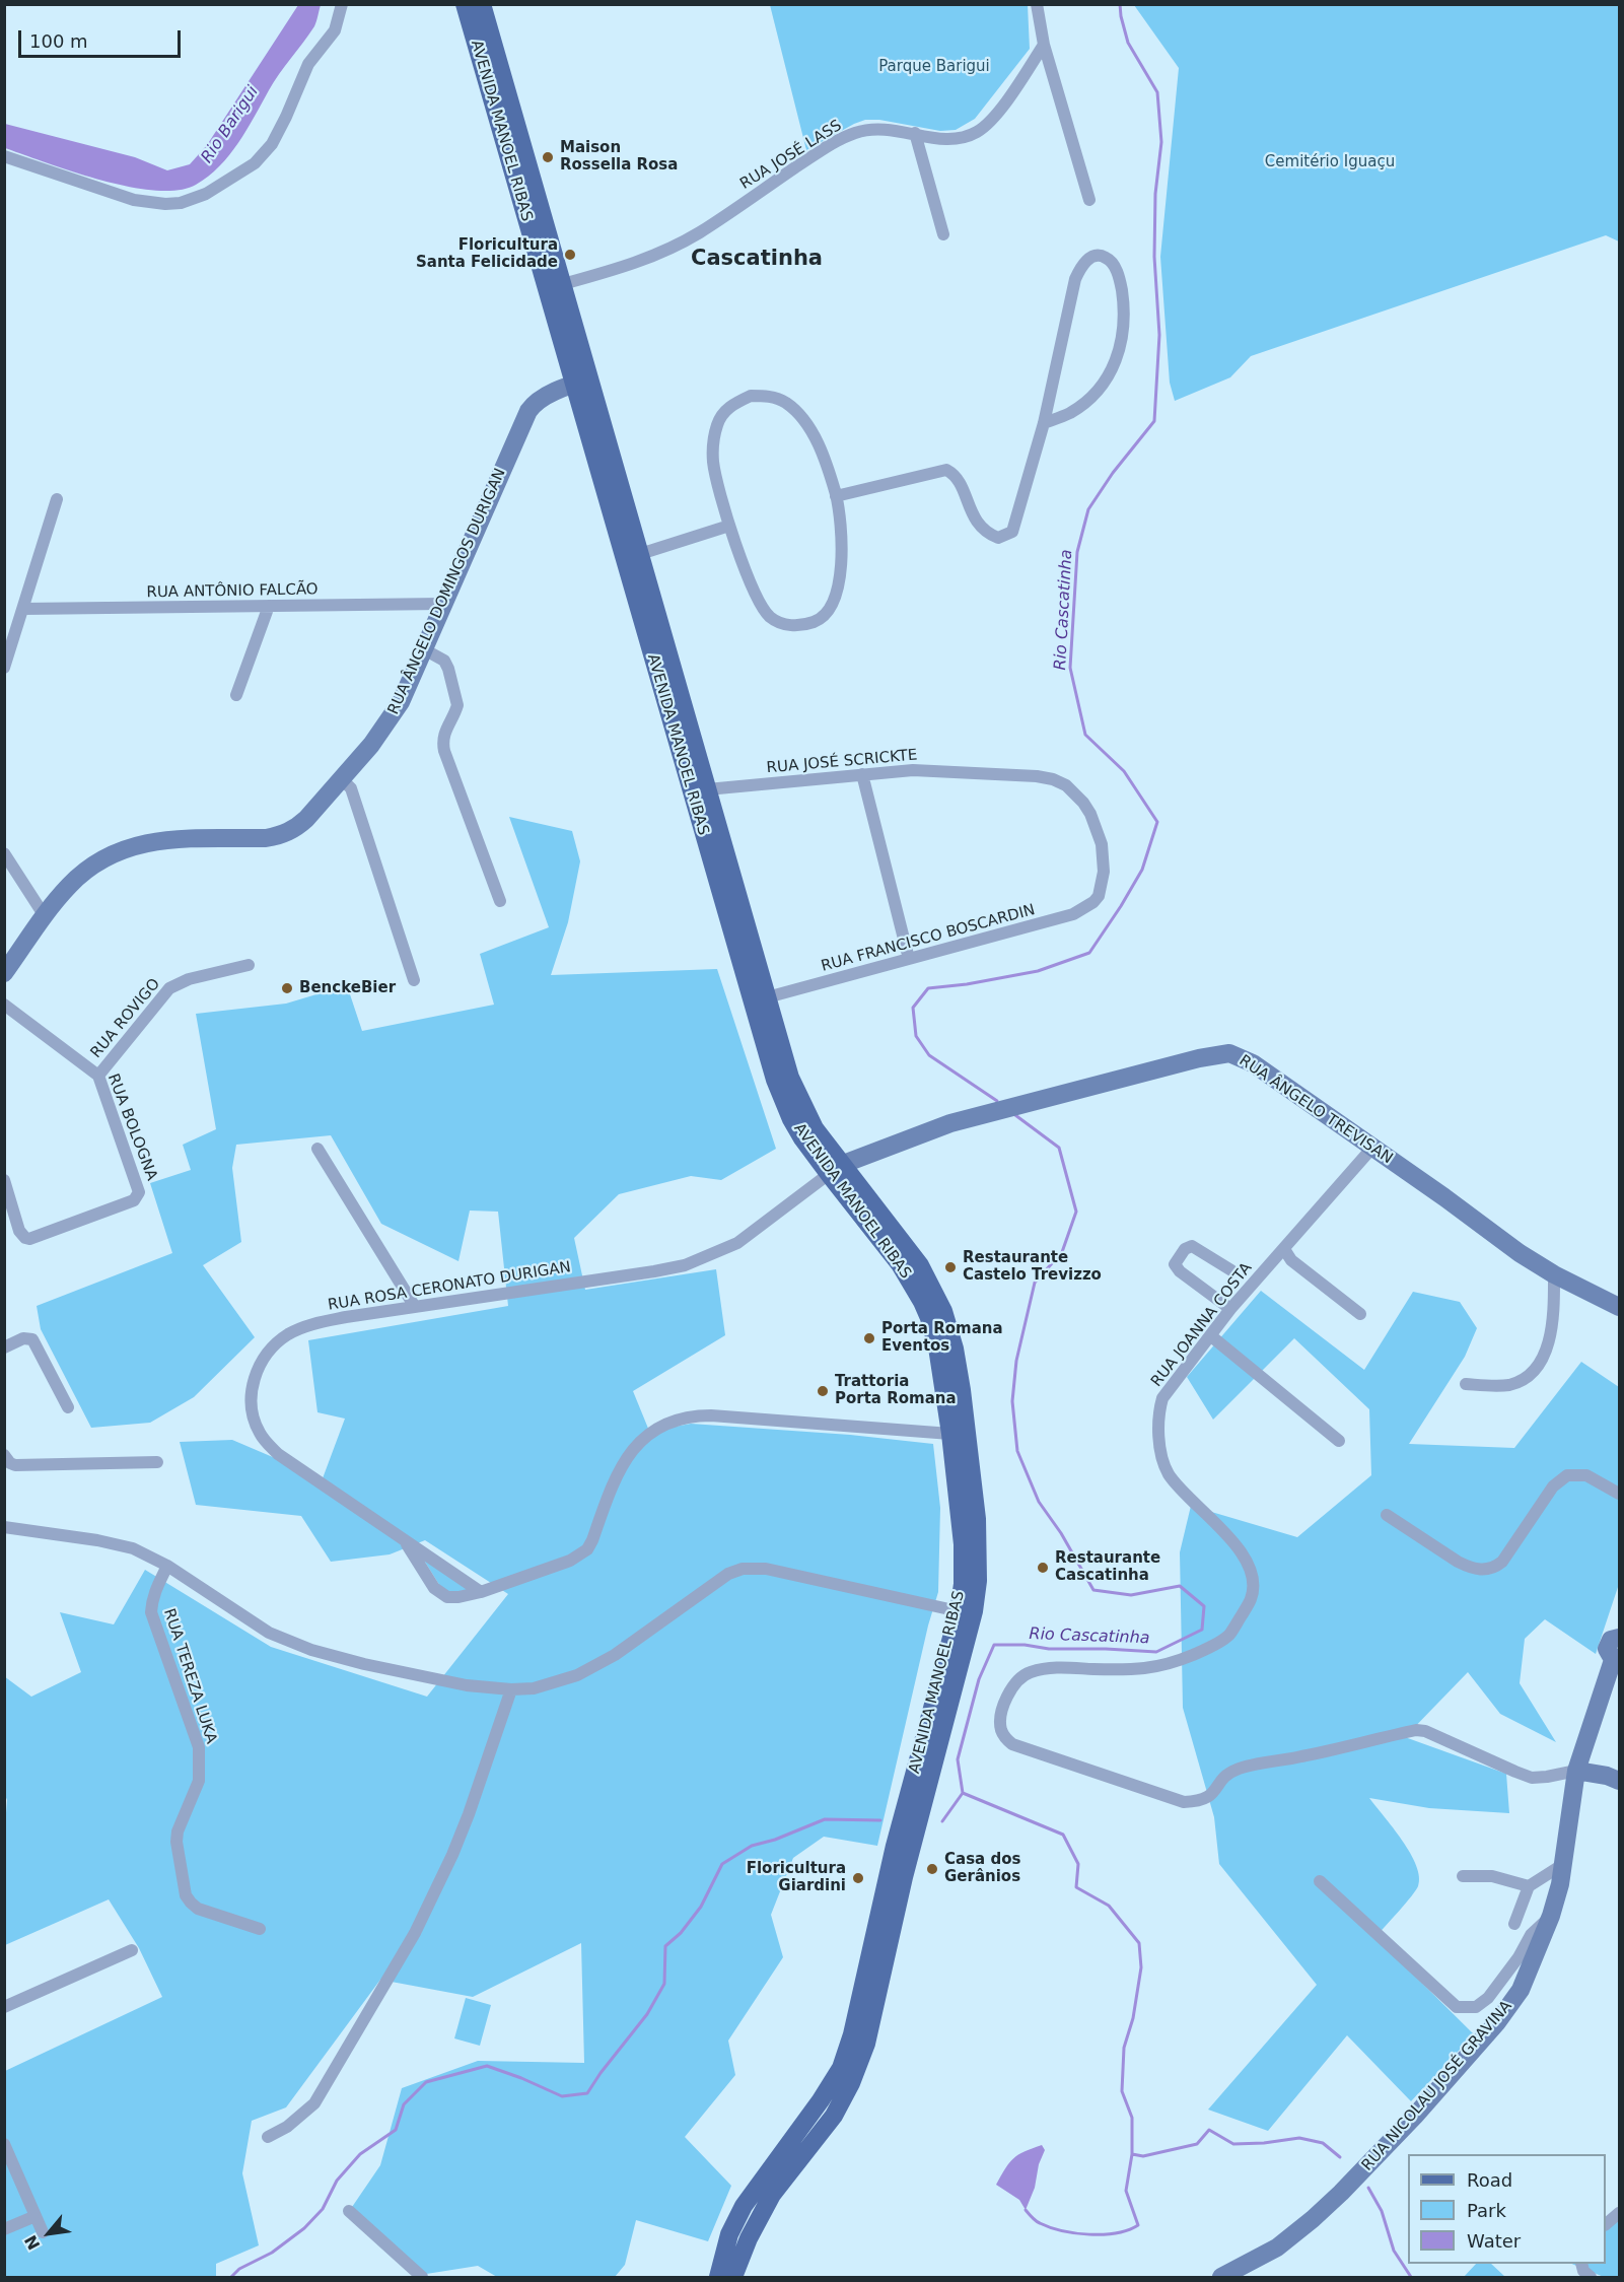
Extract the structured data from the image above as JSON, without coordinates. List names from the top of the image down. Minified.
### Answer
{"streets":{"main road":["AVENIDA MANOEL RIBAS"],"street":["RUA JOSÉ LASS","RUA ANTÔNIO FALCÃO","RUA ÂNGELO DOMINGOS DURIGAN","RUA JOSÉ SCRICKTE","RUA FRANCISCO BOSCARDIN","RUA ROVIGO","RUA ÂNGELO TREVISAN","RUA BOLOGNA","RUA ROSA CERONATO DURIGAN","RUA JOANNA COSTA","RUA TEREZA LUKA","RUA NICOLAU JOSÉ GRAVINA"]},"crossings":[["AVENIDA MANOEL RIBAS","RUA JOSÉ LASS"],["AVENIDA MANOEL RIBAS","RUA ÂNGELO DOMINGOS DURIGAN"],["AVENIDA MANOEL RIBAS","RUA JOSÉ SCRICKTE"],["AVENIDA MANOEL RIBAS","RUA FRANCISCO BOSCARDIN"],["AVENIDA MANOEL RIBAS","RUA ÂNGELO TREVISAN"],["AVENIDA MANOEL RIBAS","RUA ROSA CERONATO DURIGAN"],["RUA ANTÔNIO FALCÃO","RUA ÂNGELO DOMINGOS DURIGAN"],["RUA JOSÉ SCRICKTE","RUA FRANCISCO BOSCARDIN"],["RUA ROVIGO","RUA BOLOGNA"],["RUA ÂNGELO TREVISAN","RUA ROSA CERONATO DURIGAN"],["RUA ÂNGELO TREVISAN","RUA JOANNA COSTA"],["RUA JOANNA COSTA","RUA NICOLAU JOSÉ GRAVINA"]],"districts":["Cascatinha"],"water":["Rio Barigui","Rio Cascatinha"],"parks":["Parque Barigui","Cemitério Iguaçu"],"places":["Maison Rossella Rosa","Floricultura Santa Felicidade","BenckeBier","Restaurante Castelo Trevizzo","Porta Romana Eventos","Trattoria Porta Romana","Restaurante Cascatinha","Casa dos Gerânios","Floricultura Giardini"],"legend":["Road","Park","Water"],"scale_bar":"100 m","north":"bottom left"}
